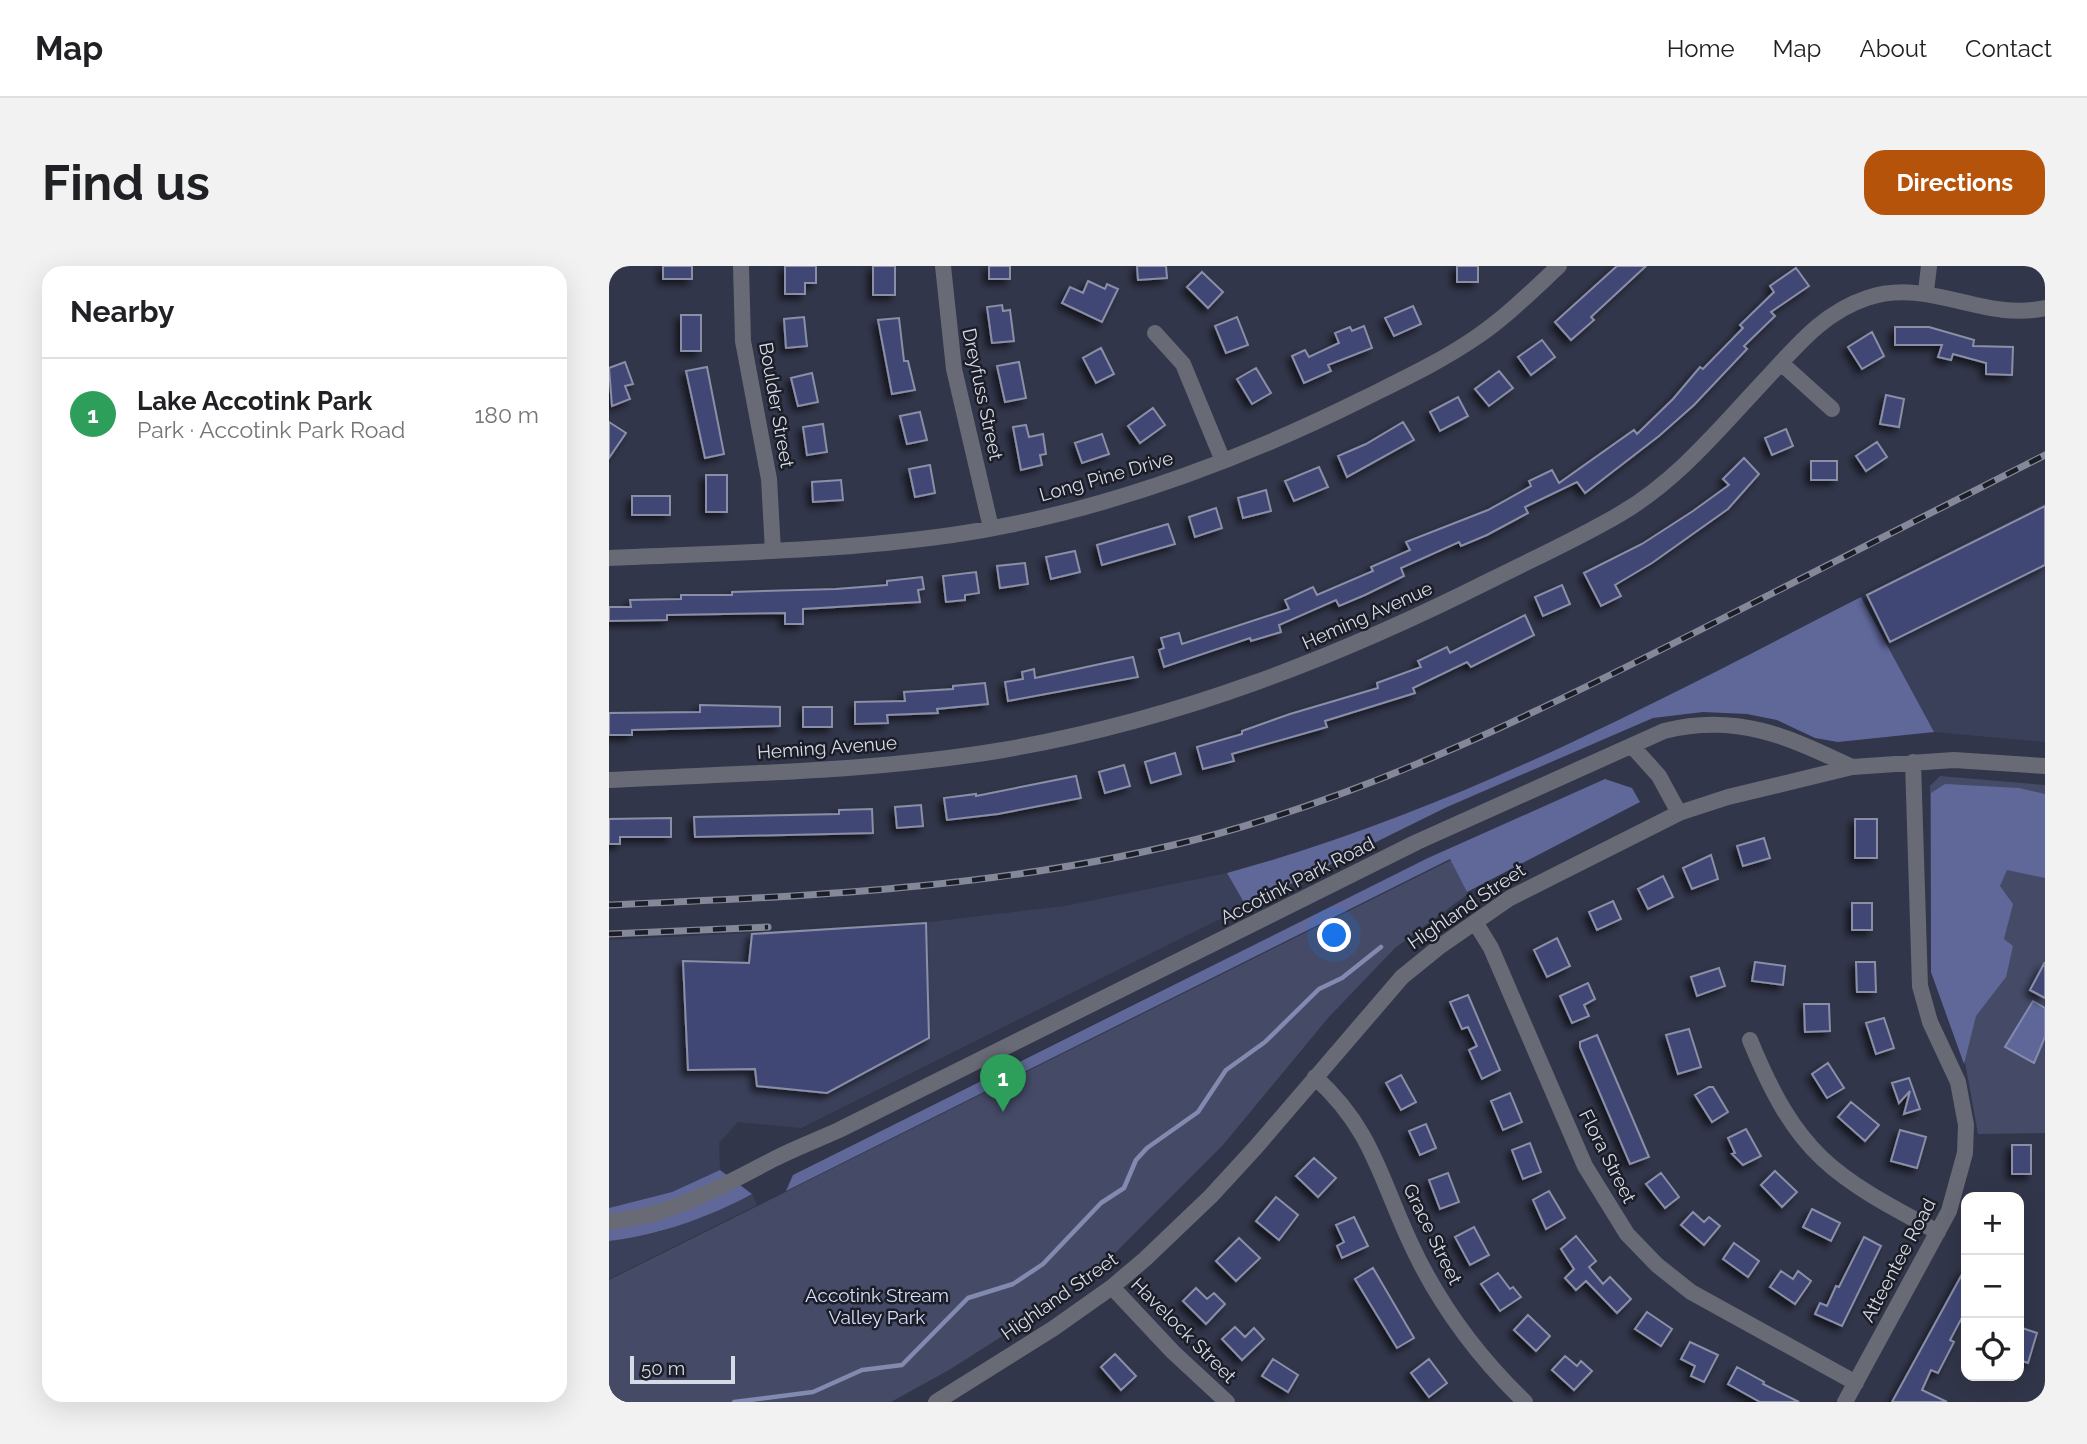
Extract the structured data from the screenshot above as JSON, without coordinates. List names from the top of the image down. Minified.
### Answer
{"streets":{"street":["Dreyfuss Street","Boulder Street","Long Pine Drive","Heming Avenue","Accotink Park Road","Highland Street","Flora Street","Grace Street","Atteentee Road","Havelock Street"]},"crossings":[["Dreyfuss Street","Long Pine Drive"],["Boulder Street","Long Pine Drive"],["Accotink Park Road","Highland Street"],["Highland Street","Flora Street"],["Highland Street","Grace Street"],["Highland Street","Atteentee Road"],["Highland Street","Havelock Street"],["Flora Street","Atteentee Road"]],"parks":["Accotink Stream Valley Park"],"scale_bar":"50 m","page":{"header":"Map","nav":["Home","Map","About","Contact"],"buttons":"Directions","title":"Find us","heading":"Nearby","list":[{"mark":"1","name":"Lake Accotink Park","note":"Park · Accotink Park Road","value":"180 m"}],"pins":"1","map_buttons":["+","−"],"scale":"50 m"}}
